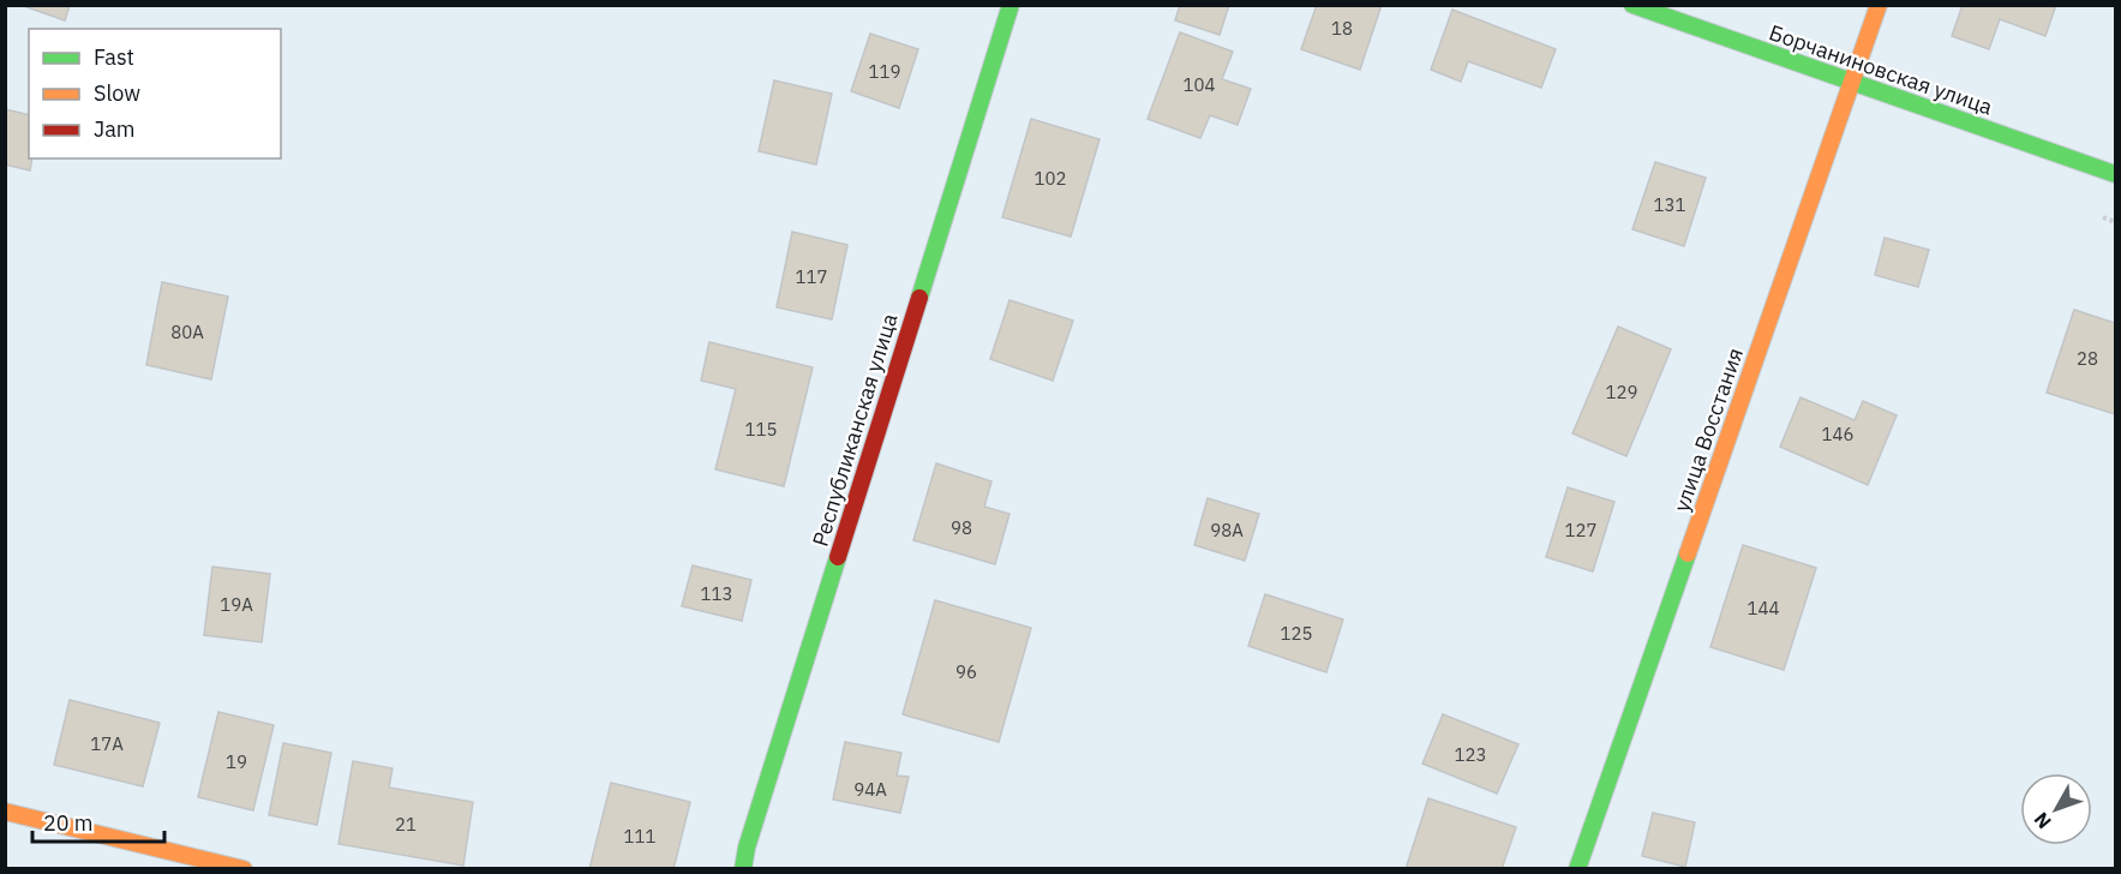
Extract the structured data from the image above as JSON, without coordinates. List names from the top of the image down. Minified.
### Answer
{"streets":{"street":["Борчаниновская улица","Республиканская улица","улица Восстания"]},"crossings":[["Борчаниновская улица","улица Восстания"]],"house_numbers":["18","119","104","102","131","117","80А","28","129","115","146","98","98А","127","113","19А","144","125","96","17А","123","19","94А","21","111"],"legend":["Fast","Slow","Jam"],"scale_bar":"20 m","north":"bottom left"}
